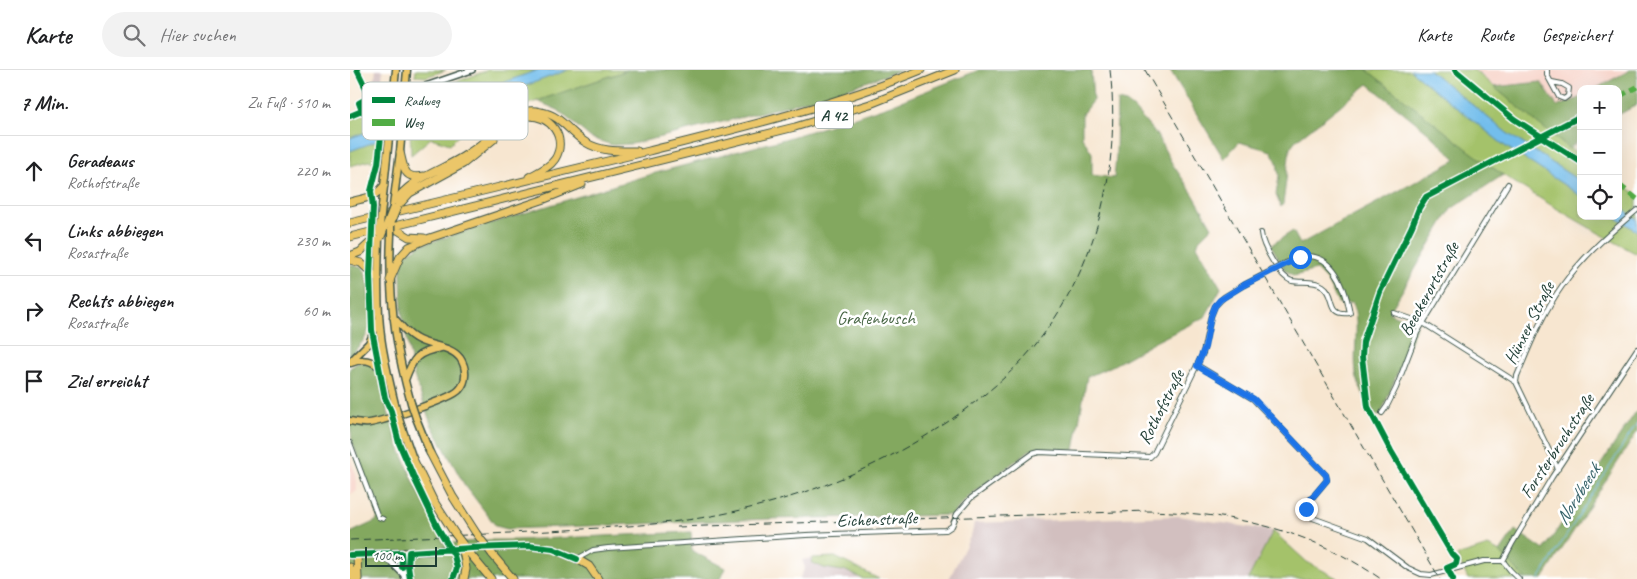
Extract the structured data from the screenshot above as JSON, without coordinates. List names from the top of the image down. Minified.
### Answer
{"streets":{"highway":["A 42"],"street":["Beeckerortstraße","Hünxer Straße","Rothofstraße","Forsterbruchstraße","Eichenstraße"]},"crossings":[["Hünxer Straße","Forsterbruchstraße"],["Rothofstraße","Eichenstraße"]],"water":["Nordbeeck"],"parks":["Grafenbusch"],"legend":["Radweg","Weg"],"scale_bar":"100 m","page":{"header":"Karte","search":"Hier suchen","nav":["Karte","Route","Gespeichert"],"heading":["7 Min.","Zu Fuß · 510 m"],"map_buttons":["+","−"],"list":[["Geradeaus","Rothofstraße","220 m"],["Links abbiegen","Rosastraße","230 m"],["Rechts abbiegen","Rosastraße","60 m"],"Ziel erreicht"],"scale":"100 m"}}
